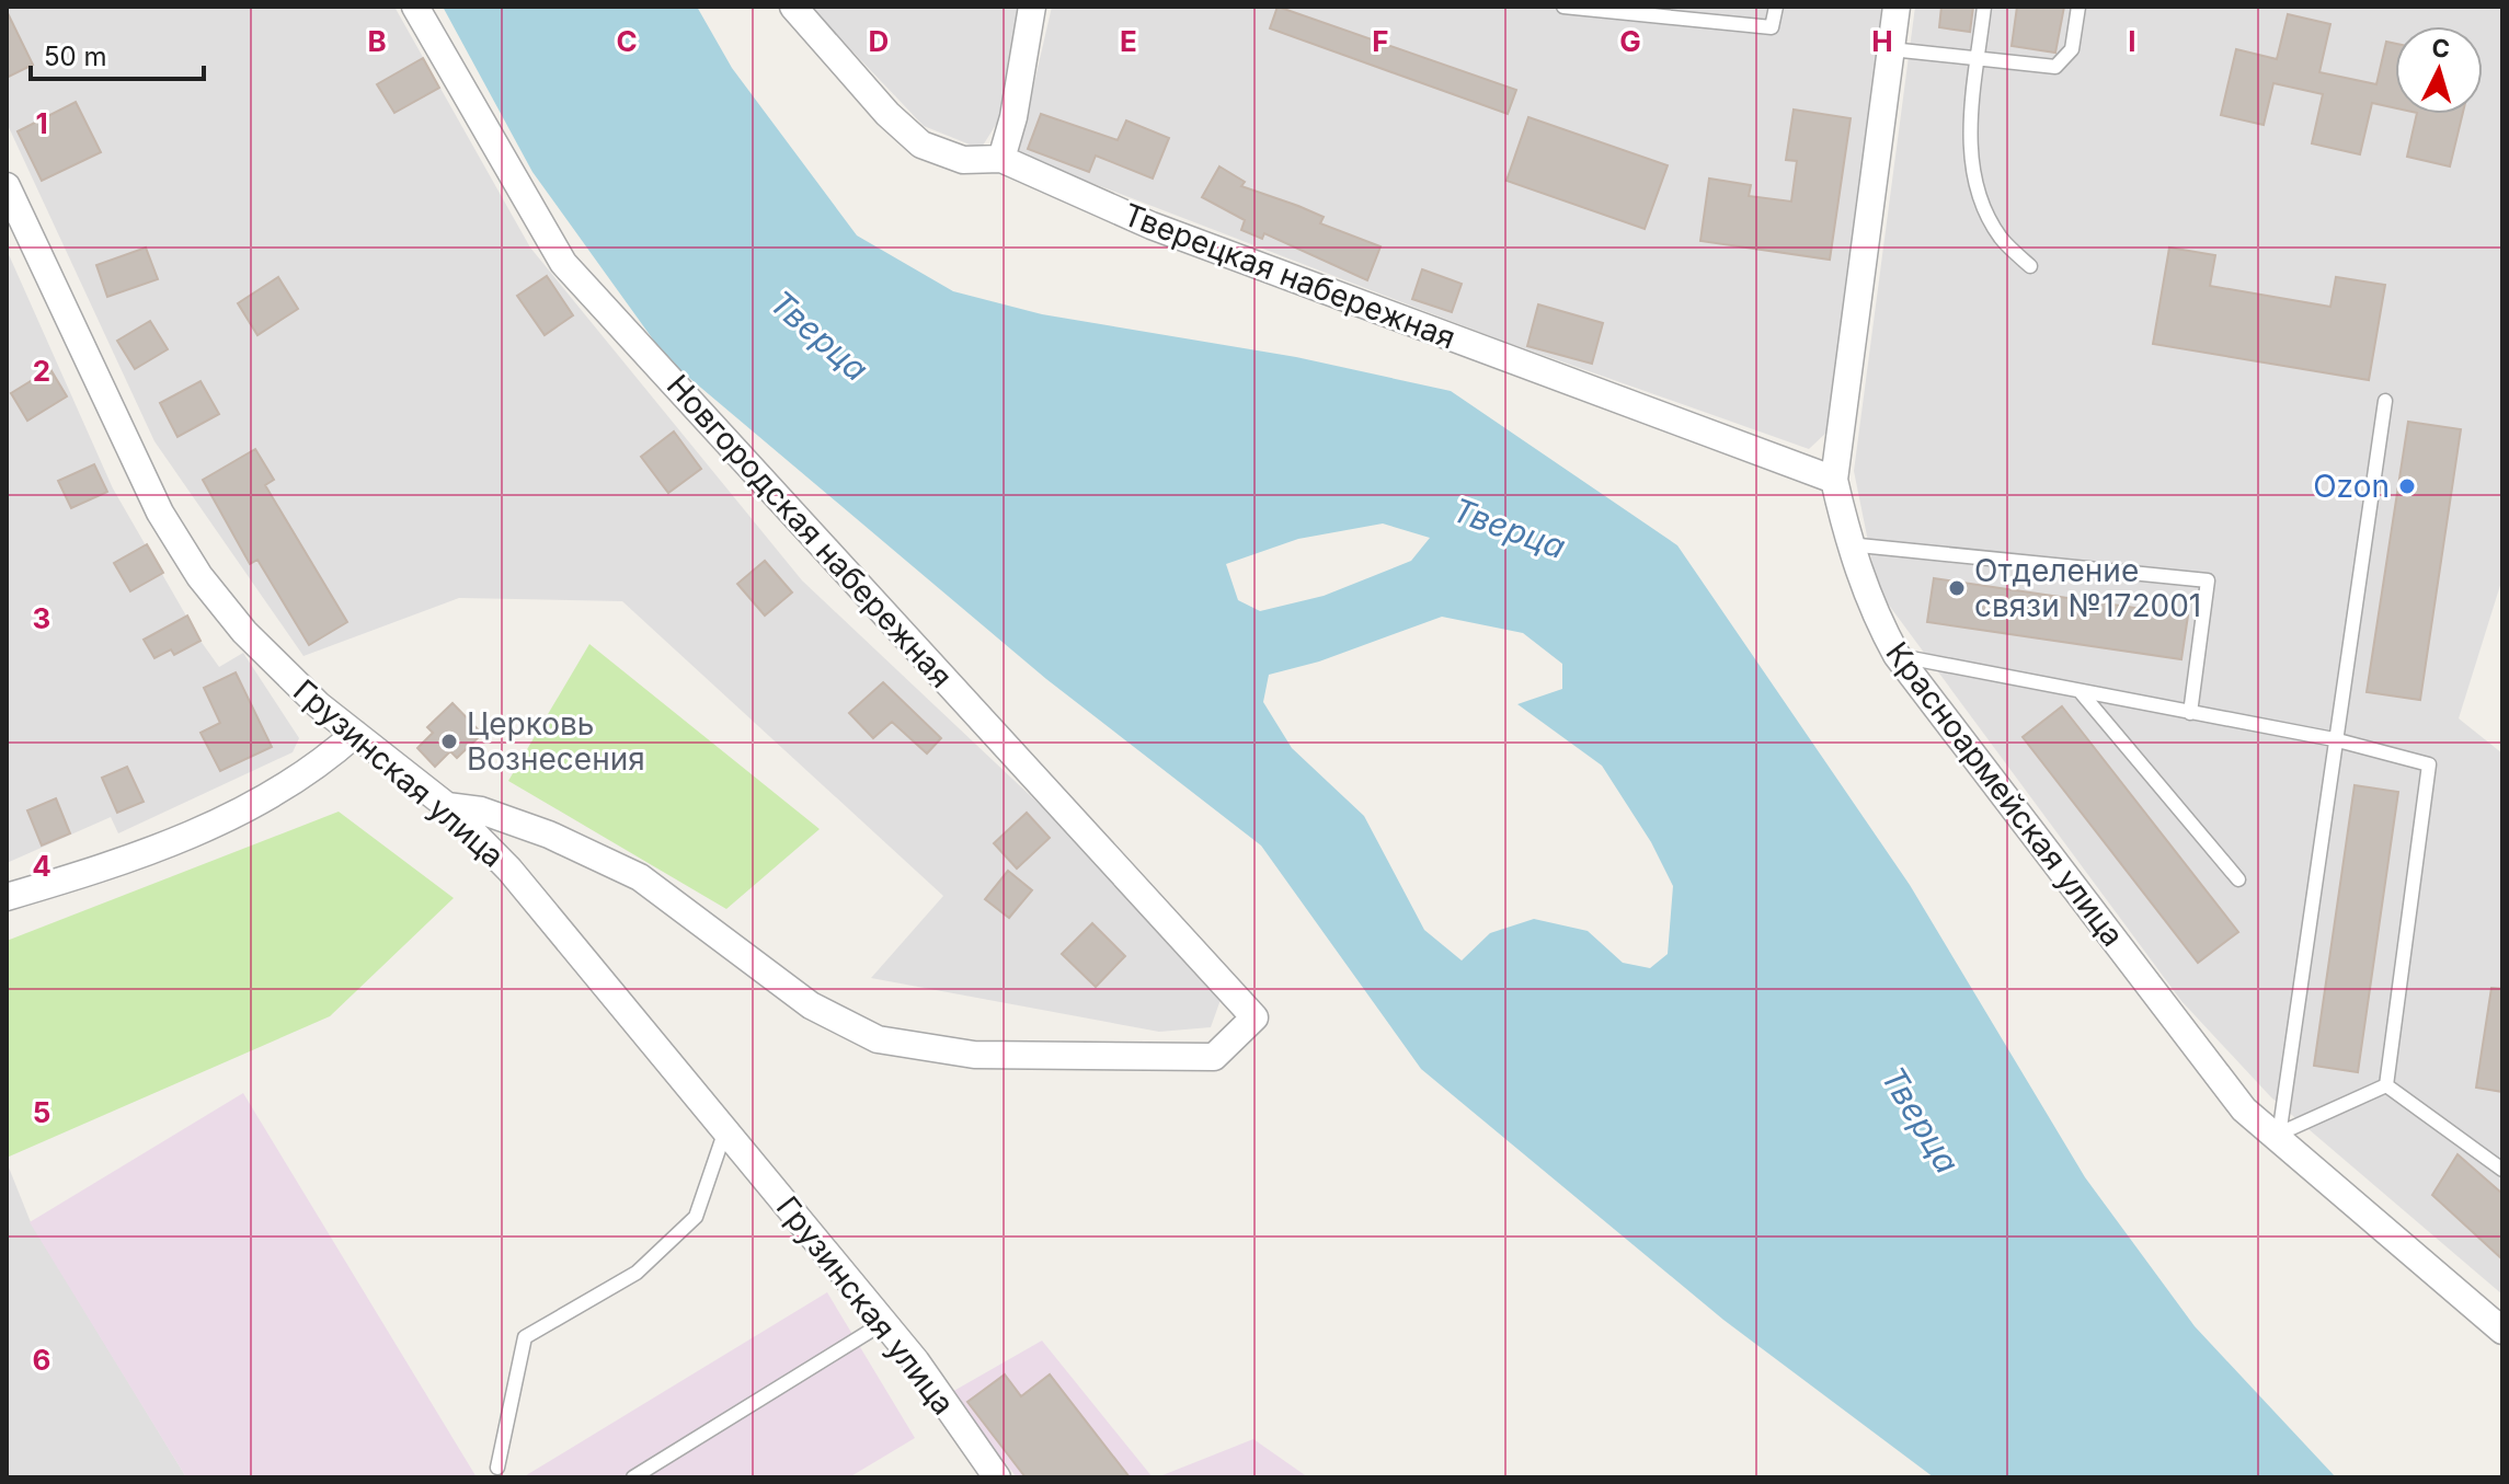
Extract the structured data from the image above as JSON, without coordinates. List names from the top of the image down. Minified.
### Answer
{"streets":{"street":["Тверецкая набережная","Новгородская набережная","Грузинская улица","Красноармейская улица"]},"crossings":[["Тверецкая набережная","Красноармейская улица"],["Новгородская набережная","Грузинская улица"]],"water":["Тверца"],"places":["Ozon","Отделение связи №172001","Церковь Вознесения"],"scale_bar":"50 m","north":"top","grid":{"columns":["B","C","D","E","F","G","H","I"],"rows":["1","2","3","4","5","6"]}}
